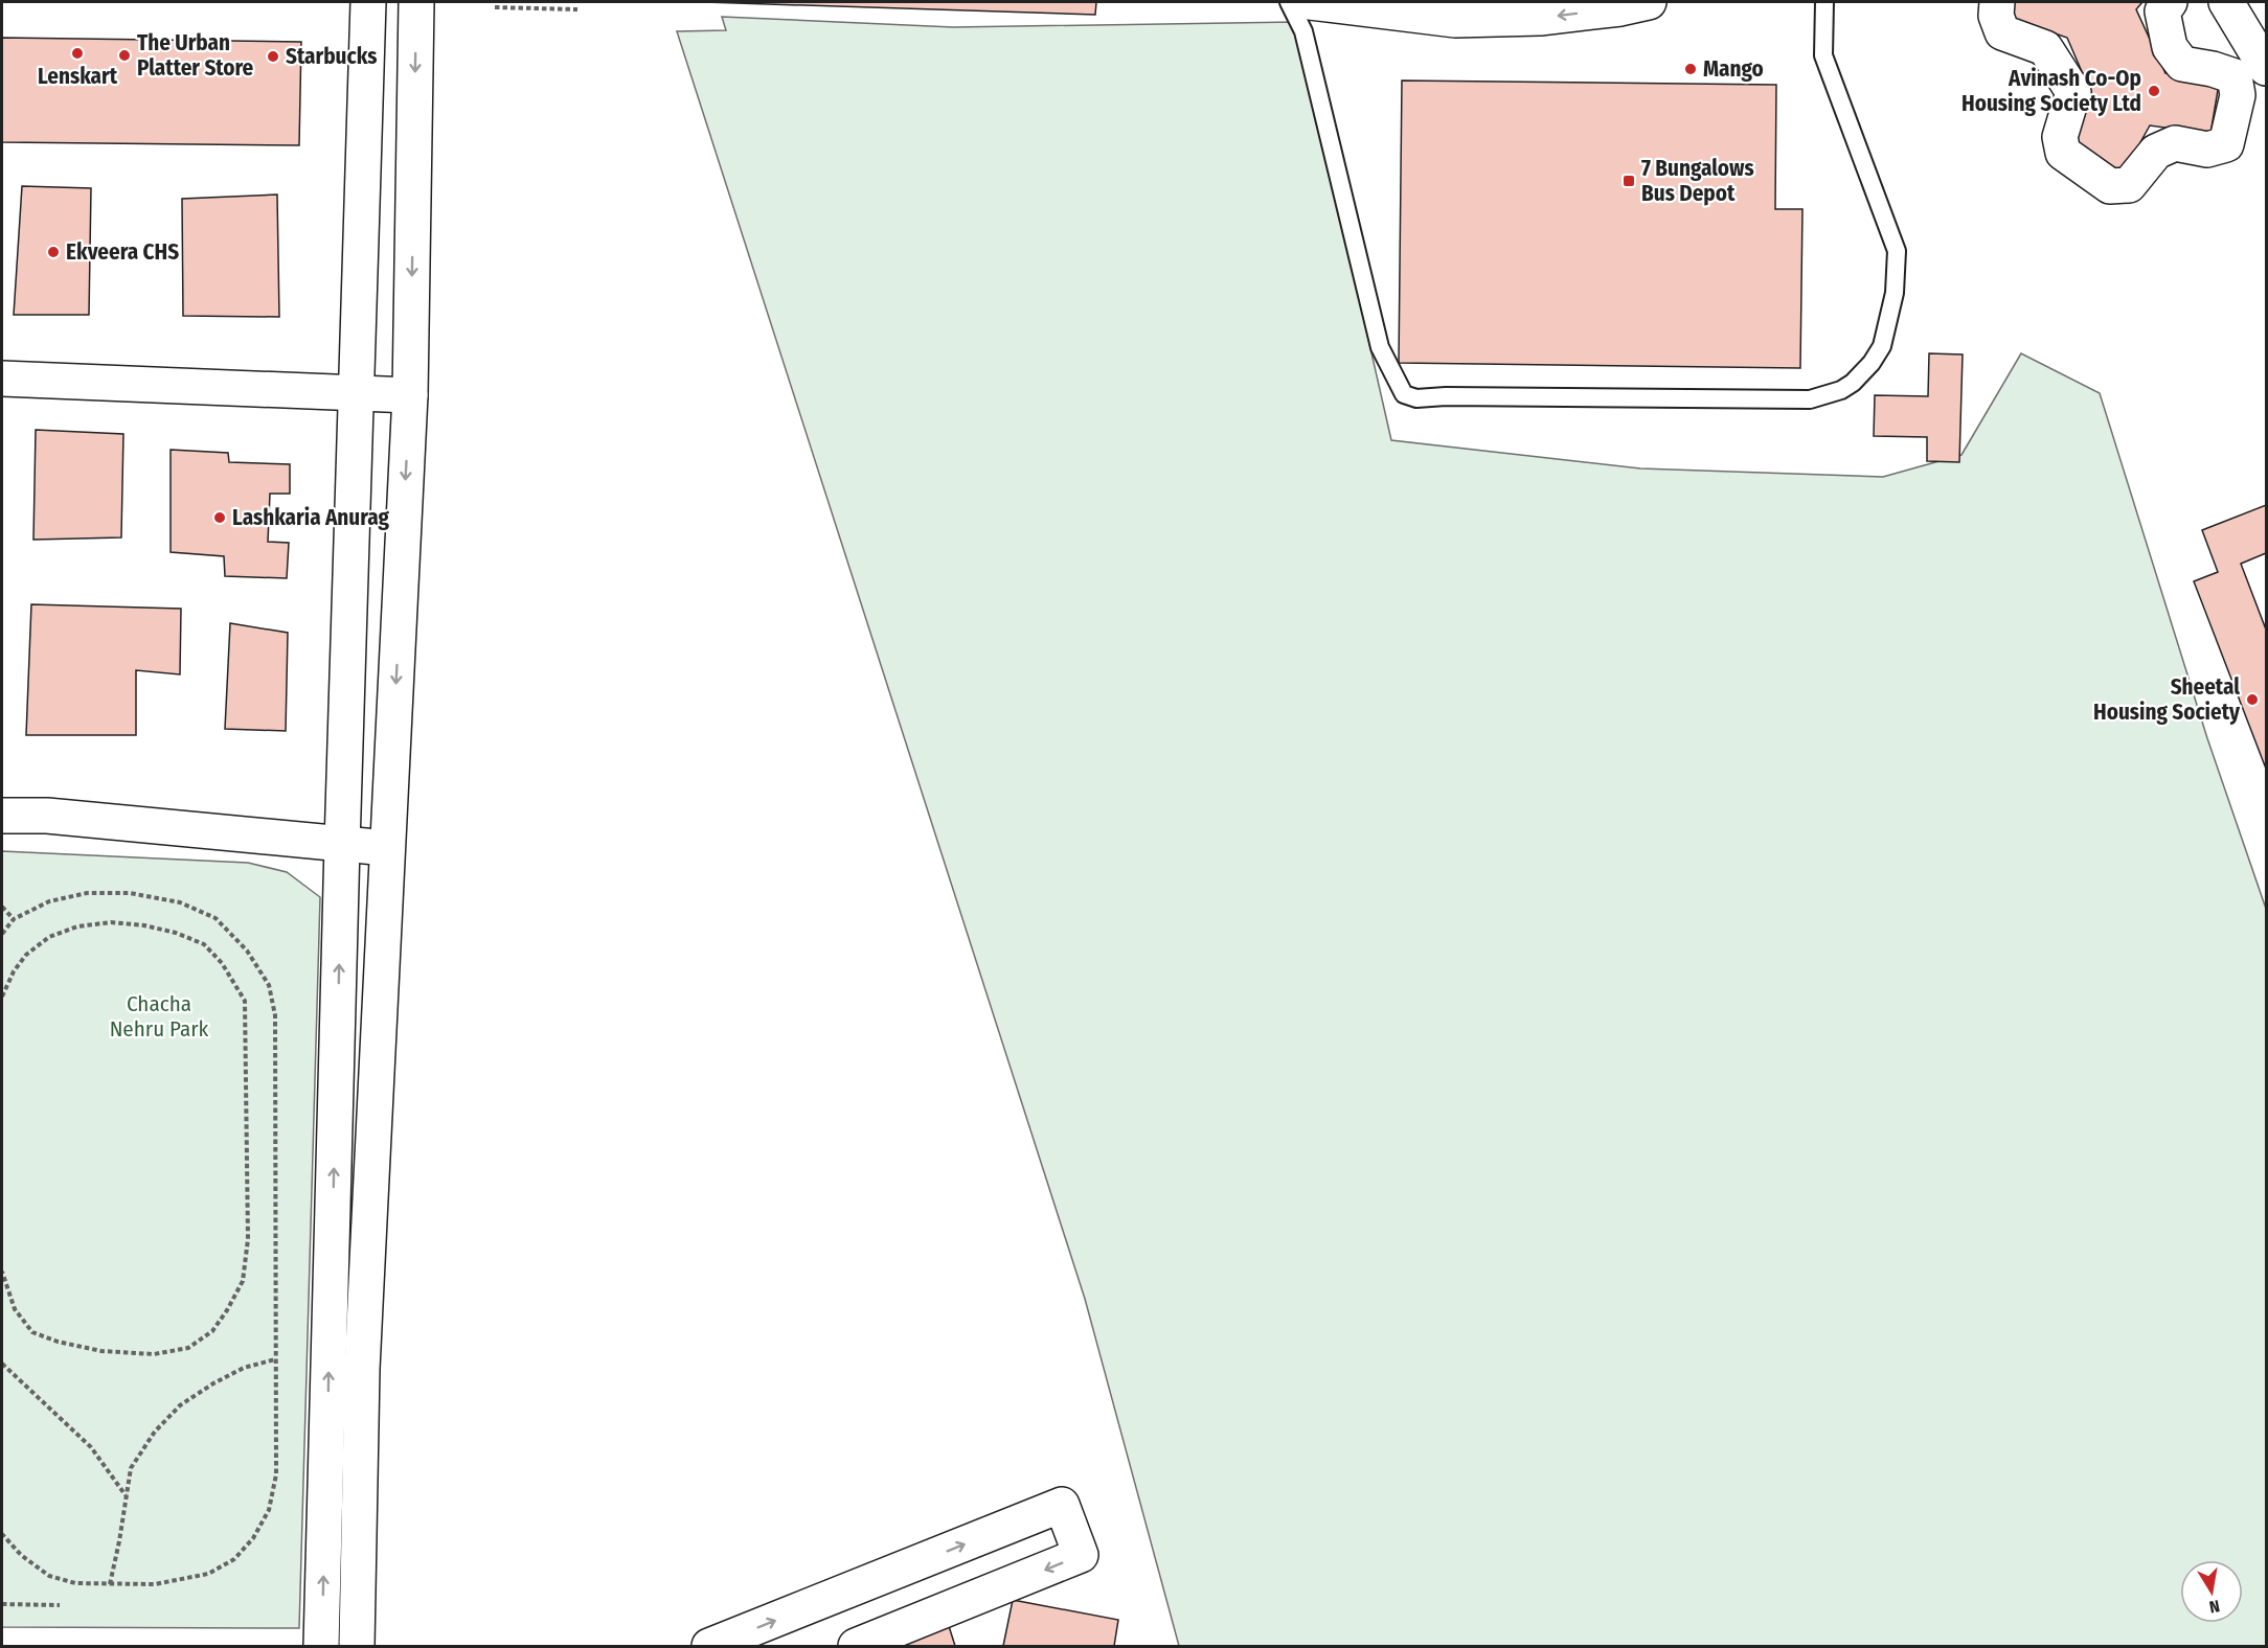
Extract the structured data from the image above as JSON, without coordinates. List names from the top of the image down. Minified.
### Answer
{"parks":["Chacha Nehru Park"],"places":{"other":["Lenskart","The Urban Platter Store","Starbucks","Mango","Avinash Co-Op Housing Society Ltd","Ekveera CHS","Lashkaria Anurag","Sheetal Housing Society"],"transit":["7 Bungalows Bus Depot"]},"north":"bottom"}
